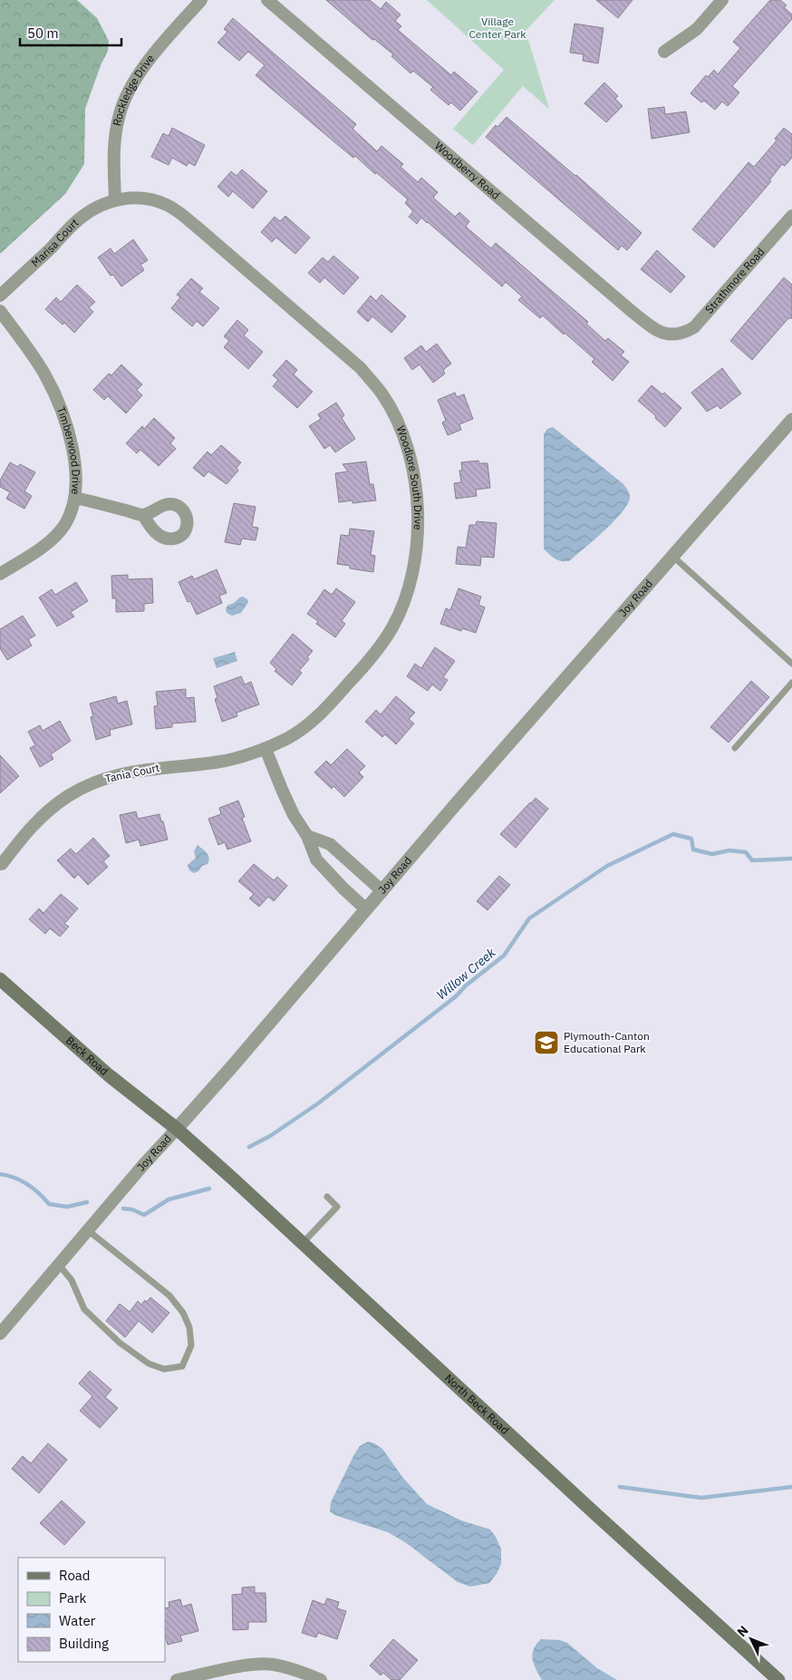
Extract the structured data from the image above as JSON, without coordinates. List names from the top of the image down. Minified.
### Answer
{"streets":{"main road":["Beck Road","North Beck Road"],"street":["Rockledge Drive","Woodberry Road","Marisa Court","Strathmore Road","Timberwood Drive","Woodlore South Drive","Joy Road","Tania Court"]},"crossings":[["Rockledge Drive","Marisa Court"],["Rockledge Drive","Woodlore South Drive"],["Woodberry Road","Strathmore Road"],["Marisa Court","Woodlore South Drive"],["Woodlore South Drive","Tania Court"],["Joy Road","Beck Road"],["Joy Road","North Beck Road"],["Beck Road","North Beck Road"]],"water":["Willow Creek"],"parks":["Village Center Park"],"places":{"school or university":["Plymouth-Canton Educational Park"]},"legend":["Road","Park","Water","Building"],"scale_bar":"50 m","north":"top left"}
